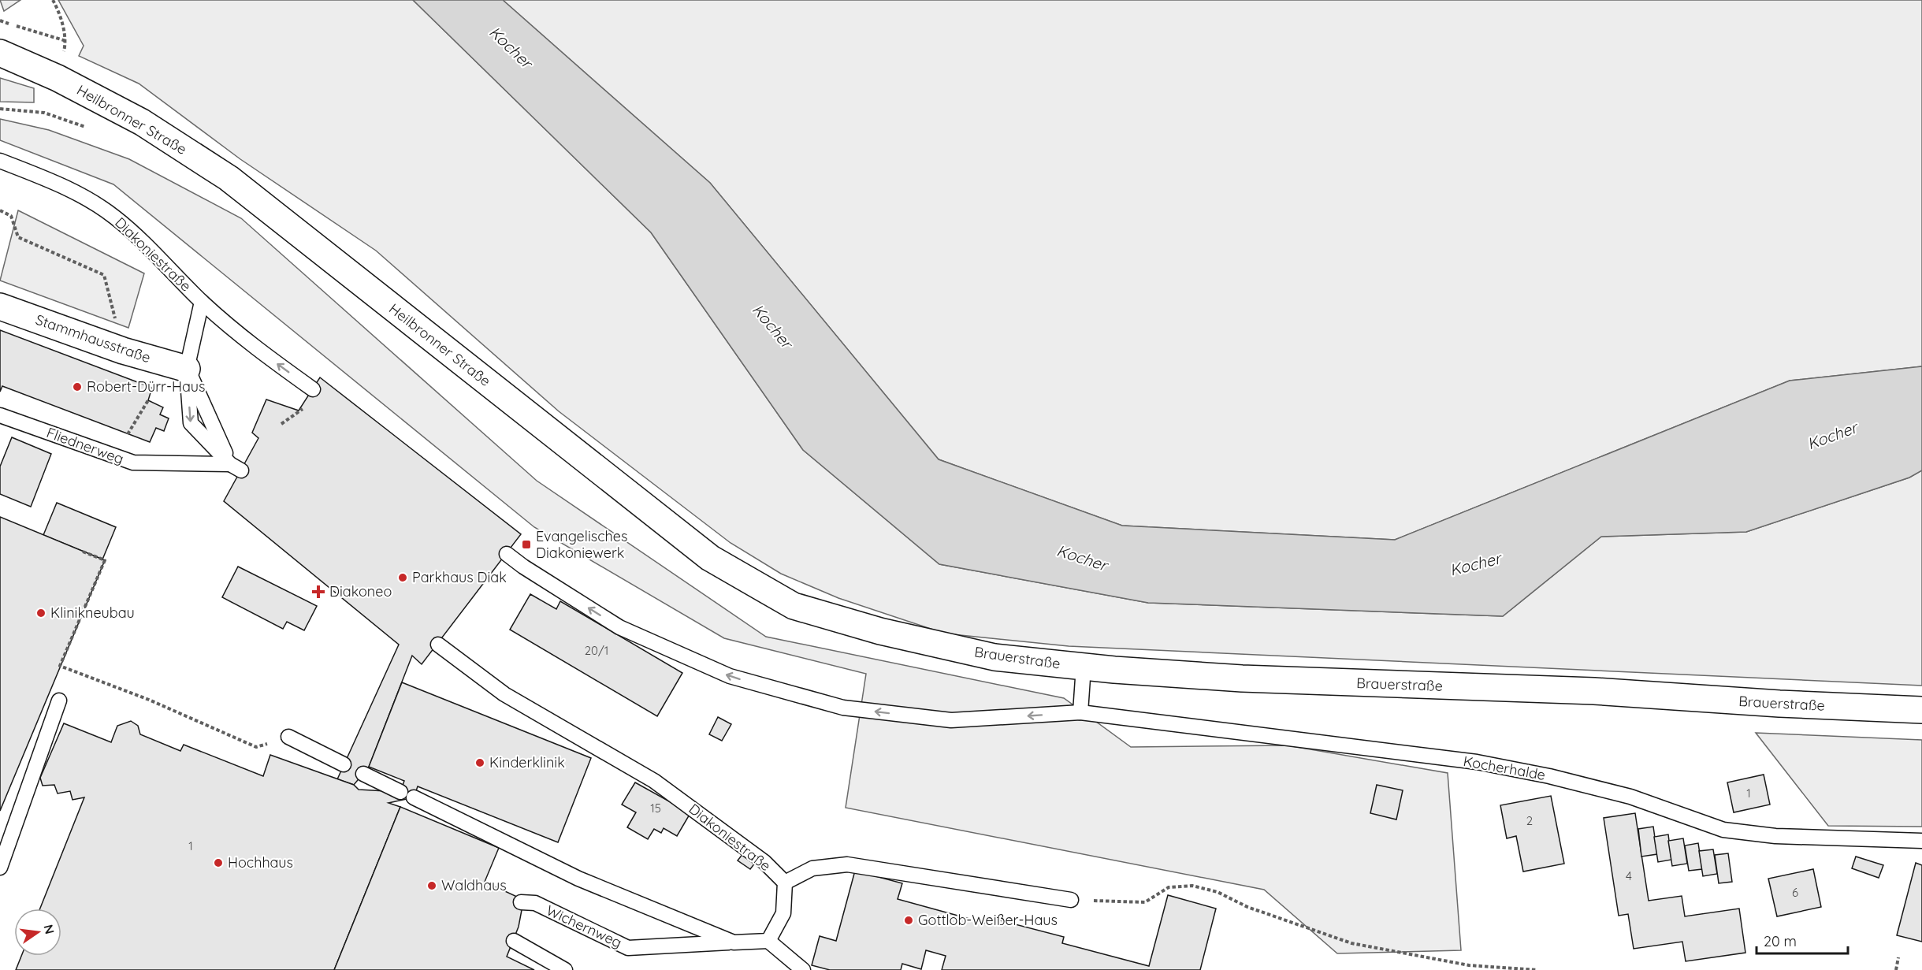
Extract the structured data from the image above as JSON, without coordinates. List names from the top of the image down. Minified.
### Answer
{"streets":{"main road":["Heilbronner Straße","Stammhausstraße","Brauerstraße"],"lane":["Diakoniestraße","Fliednerweg","Kocherhalde","Wichernweg"]},"crossings":[["Heilbronner Straße","Brauerstraße"],["Diakoniestraße","Stammhausstraße"],["Diakoniestraße","Fliednerweg"]],"water":["Kocher"],"places":{"other":["Robert-Dürr-Haus","Parkhaus Diak","Klinikneubau","Kinderklinik","Hochhaus","Waldhaus","Gottlob-Weißer-Haus"],"transit":["Evangelisches Diakoniewerk"],"health":["Diakoneo"]},"house_numbers":["20/1","1","15","2","1","4","6"],"scale_bar":"20 m","north":"right"}
